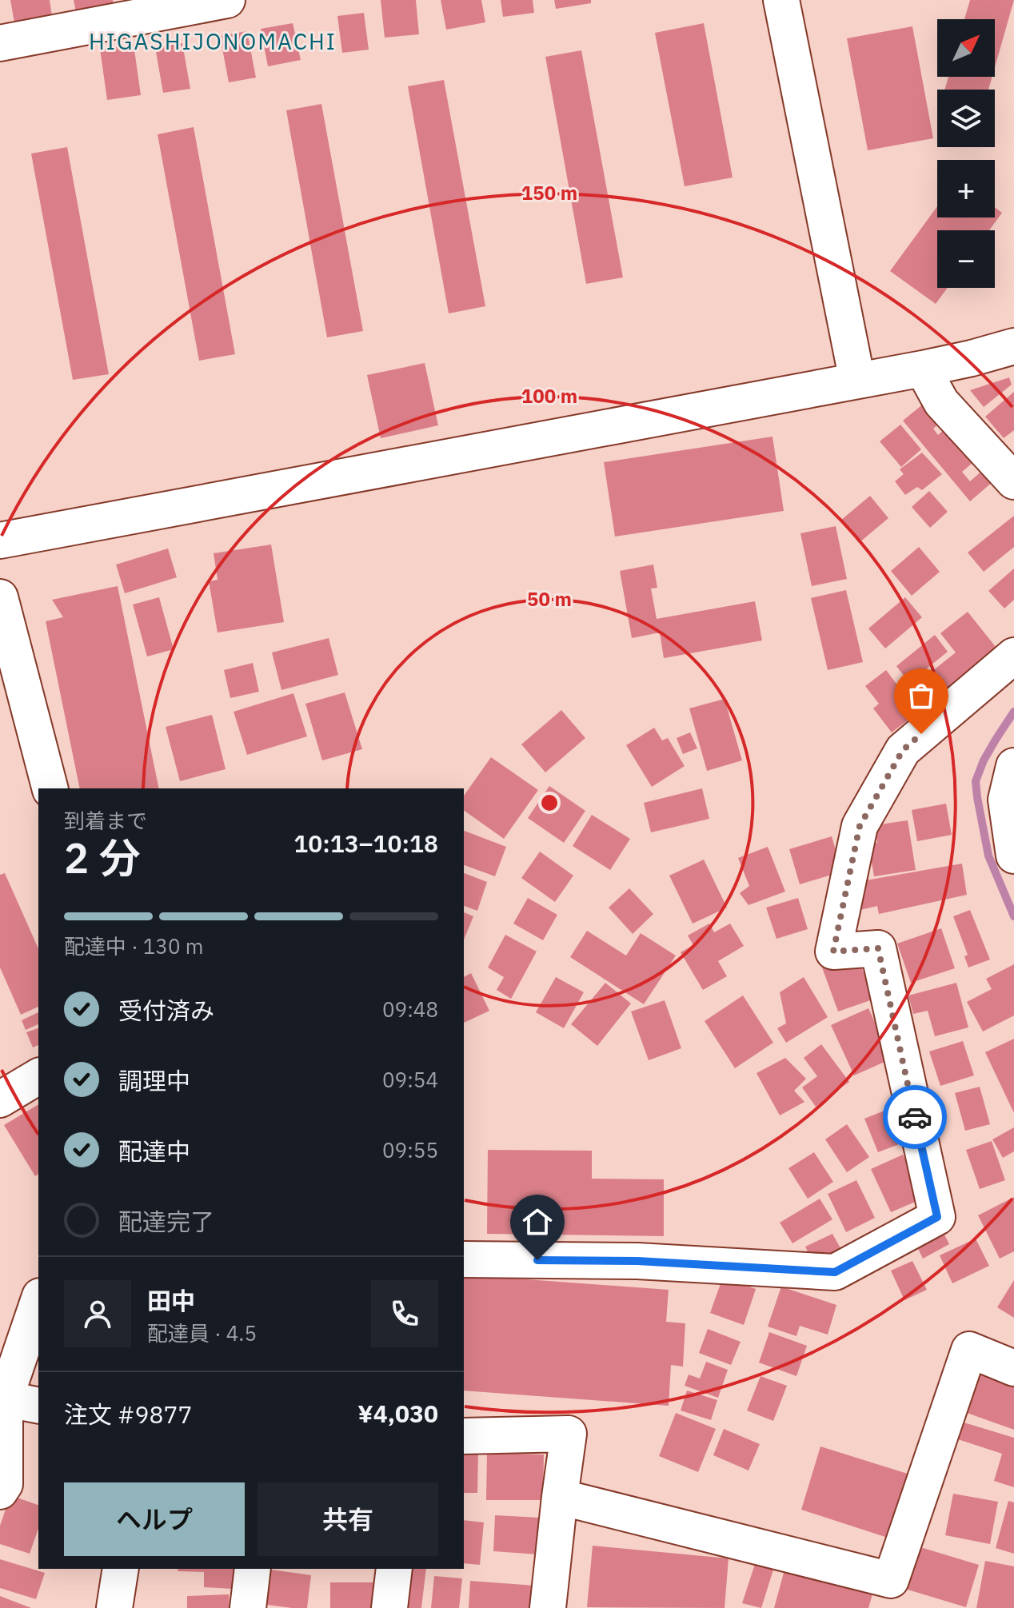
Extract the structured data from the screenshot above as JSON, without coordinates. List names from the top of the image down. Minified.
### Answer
{"districts":["HIGASHIJONOMACHI"],"north":"top right","page":{"map_buttons":["+","−"],"heading":["2 分","到着まで","10:13–10:18"],"panel":["田中","配達員 · 4.5","注文 #9877","¥4,030"],"bar":"配達中 · 130 m","list":[["受付済み","09:48"],["調理中","09:54"],["配達中","09:55"],"配達完了"],"buttons":["ヘルプ","共有"]},"rings":["150 m","100 m","50 m"]}
